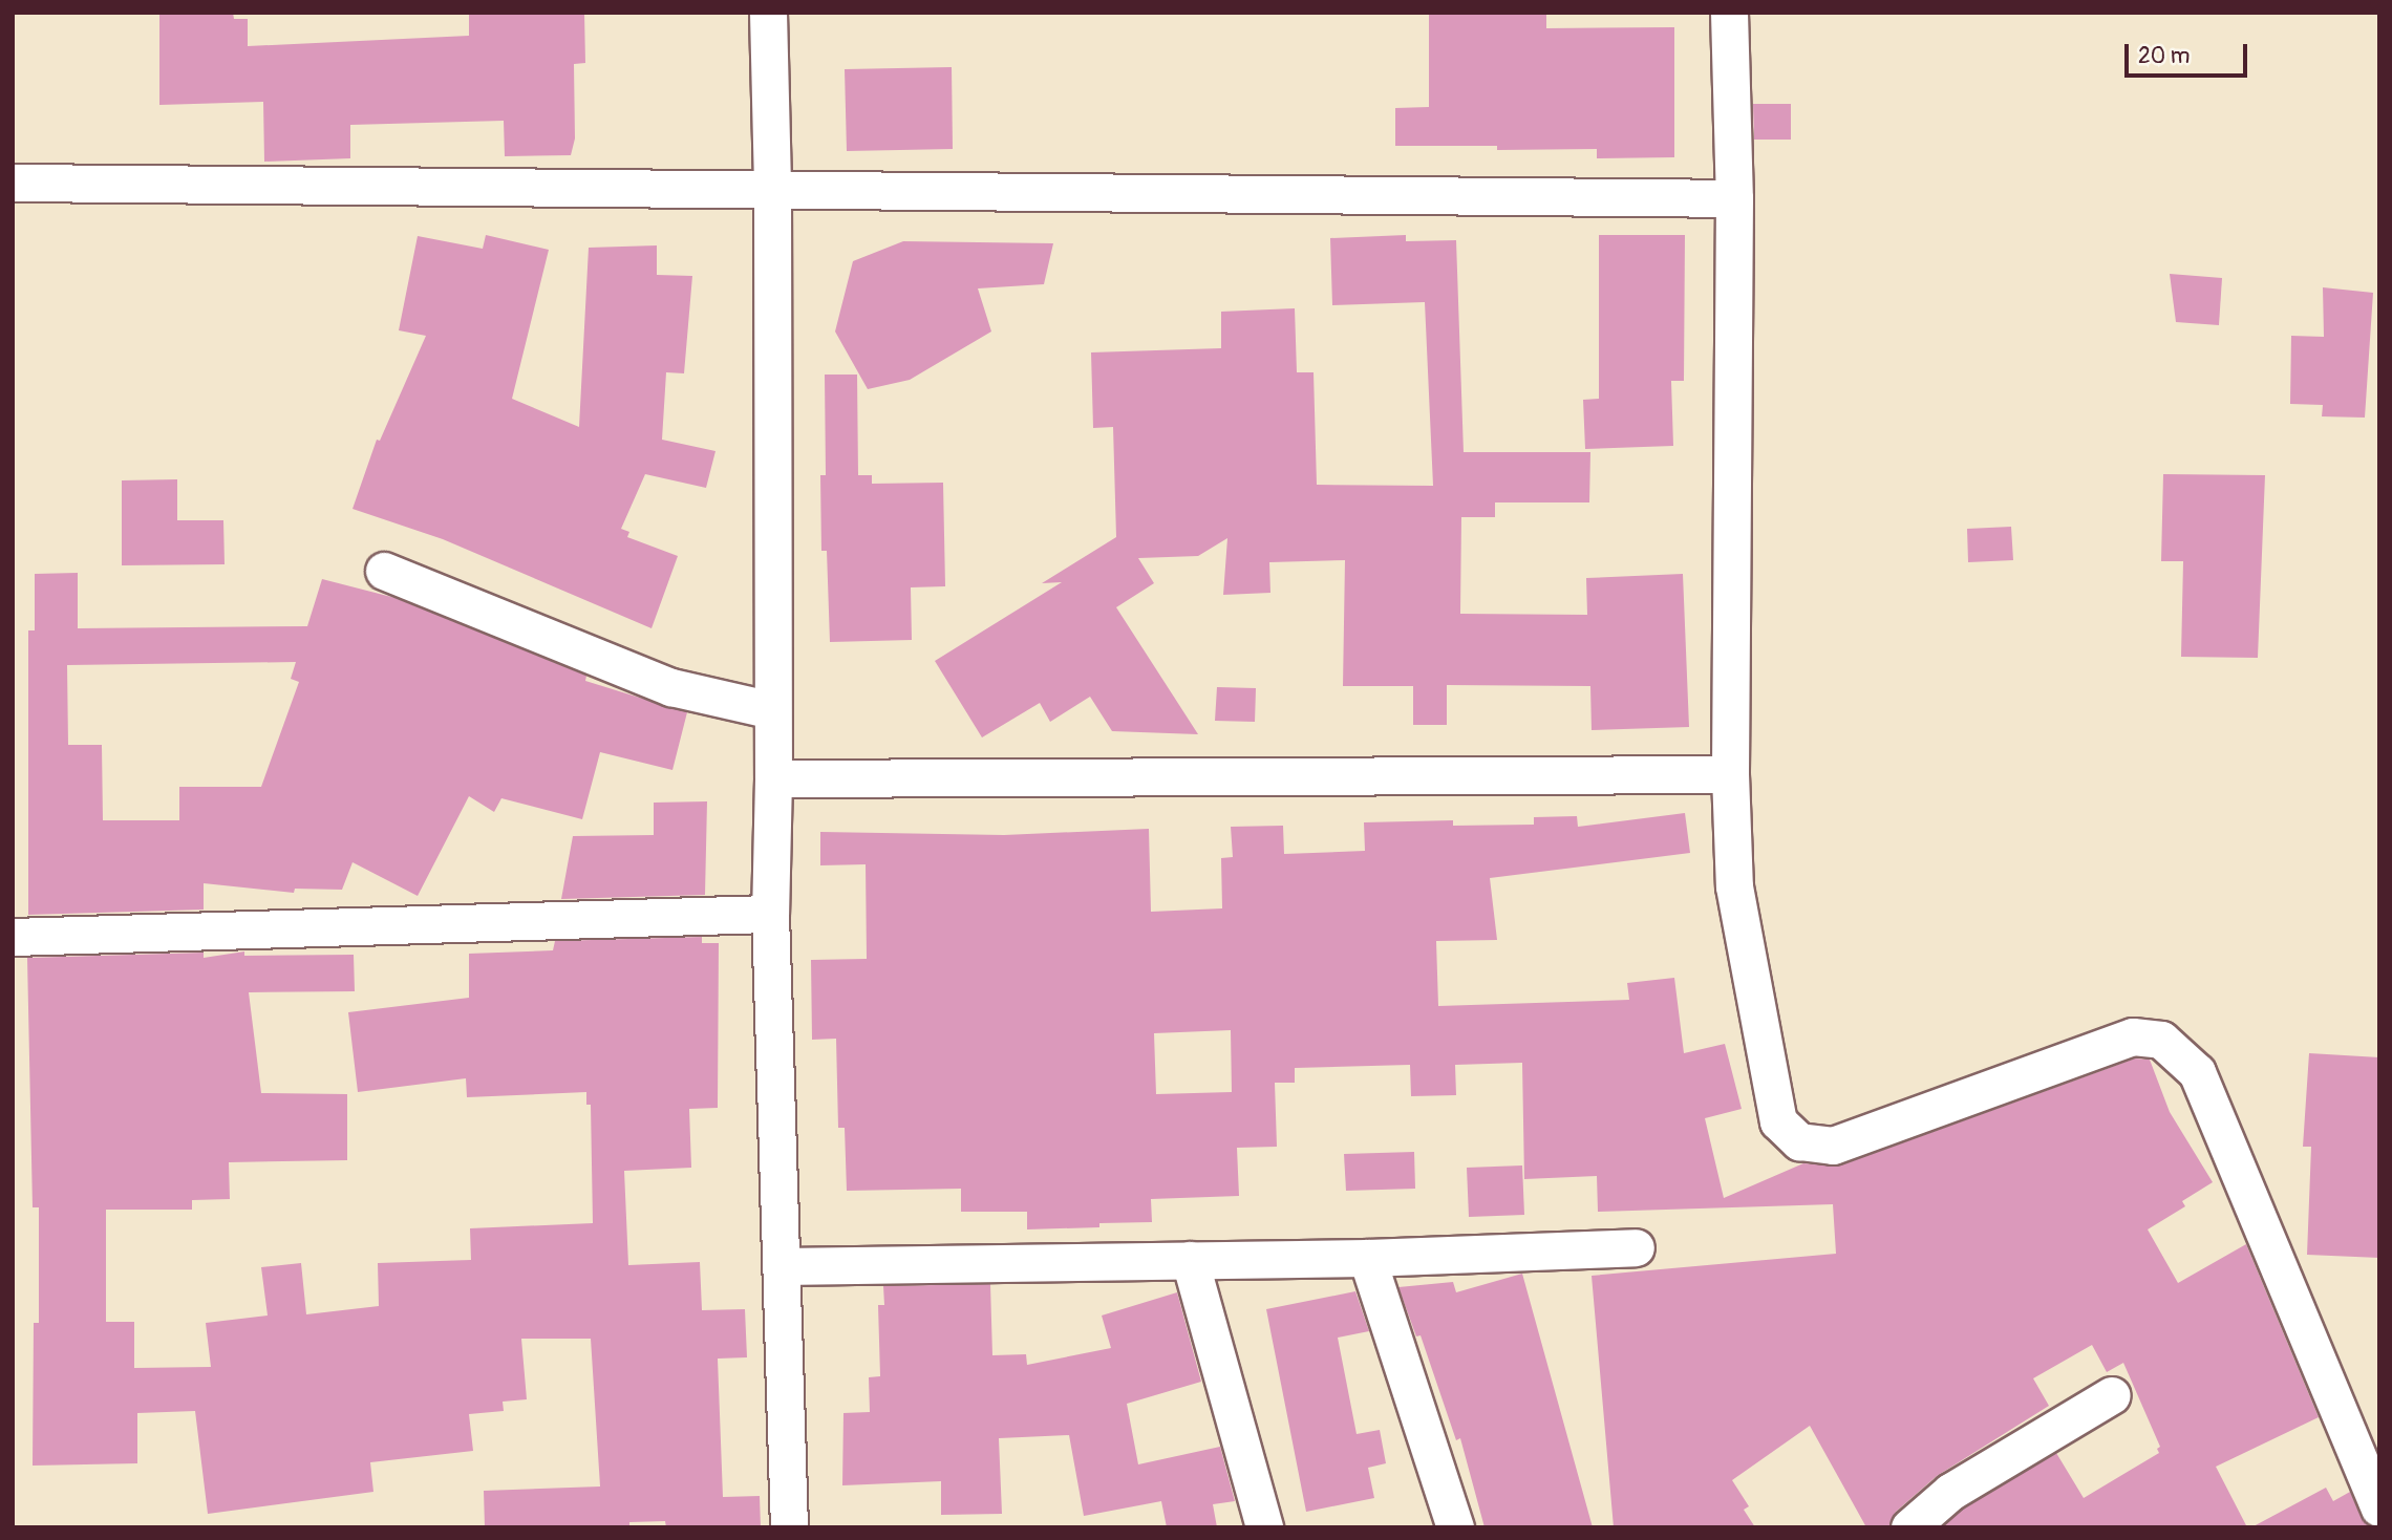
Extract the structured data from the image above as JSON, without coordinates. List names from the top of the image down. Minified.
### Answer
{"scale_bar":"20 m"}
